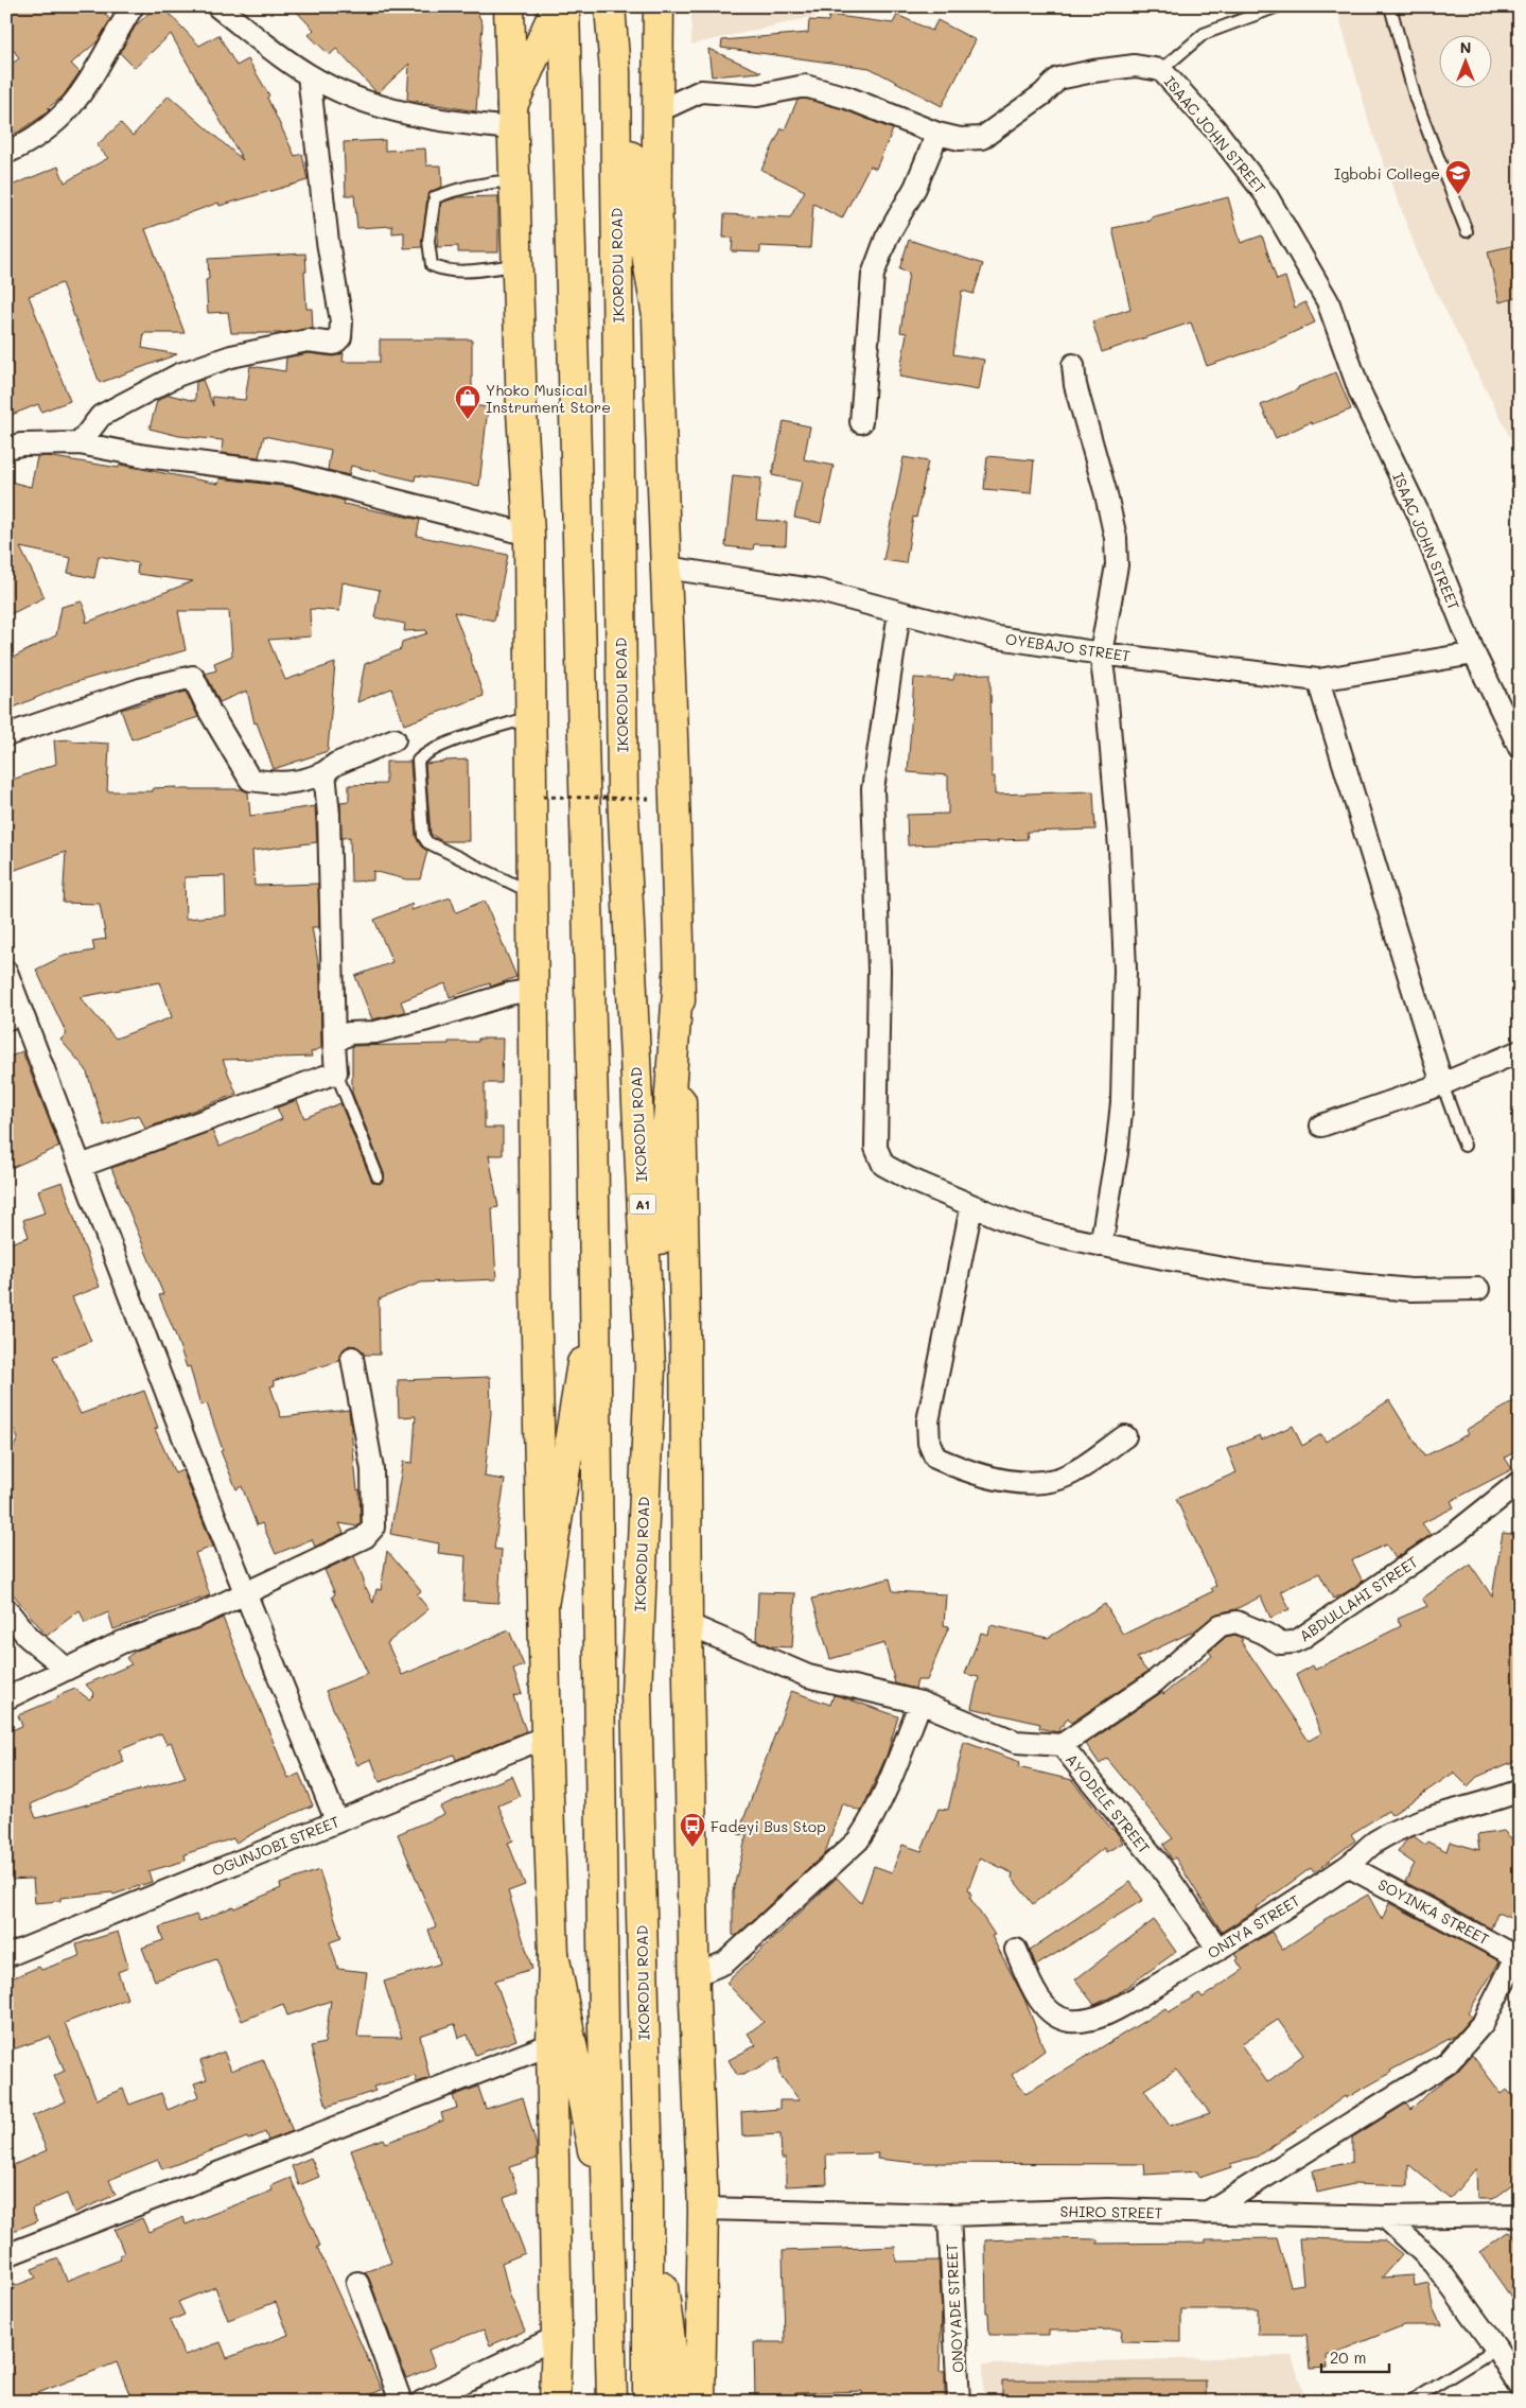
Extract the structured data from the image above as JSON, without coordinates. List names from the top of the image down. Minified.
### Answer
{"streets":{"main road":["IKORODU ROAD","A1"],"street":["ISAAC JOHN STREET","OYEBAJO STREET","ABDULLAHI STREET","AYODELE STREET","OGUNJOBI STREET","SOYINKA STREET","ONIYA STREET","SHIRO STREET","ONOYADE STREET"]},"crossings":[["ISAAC JOHN STREET","OYEBAJO STREET"],["ABDULLAHI STREET","AYODELE STREET"],["AYODELE STREET","ONIYA STREET"],["SOYINKA STREET","ONIYA STREET"],["SHIRO STREET","ONOYADE STREET"]],"places":{"school or university":["Igbobi College"],"shop":["Yhoko Musical Instrument Store"],"bus stop":["Fadeyi Bus Stop"]},"scale_bar":"20 m","north":"top"}
